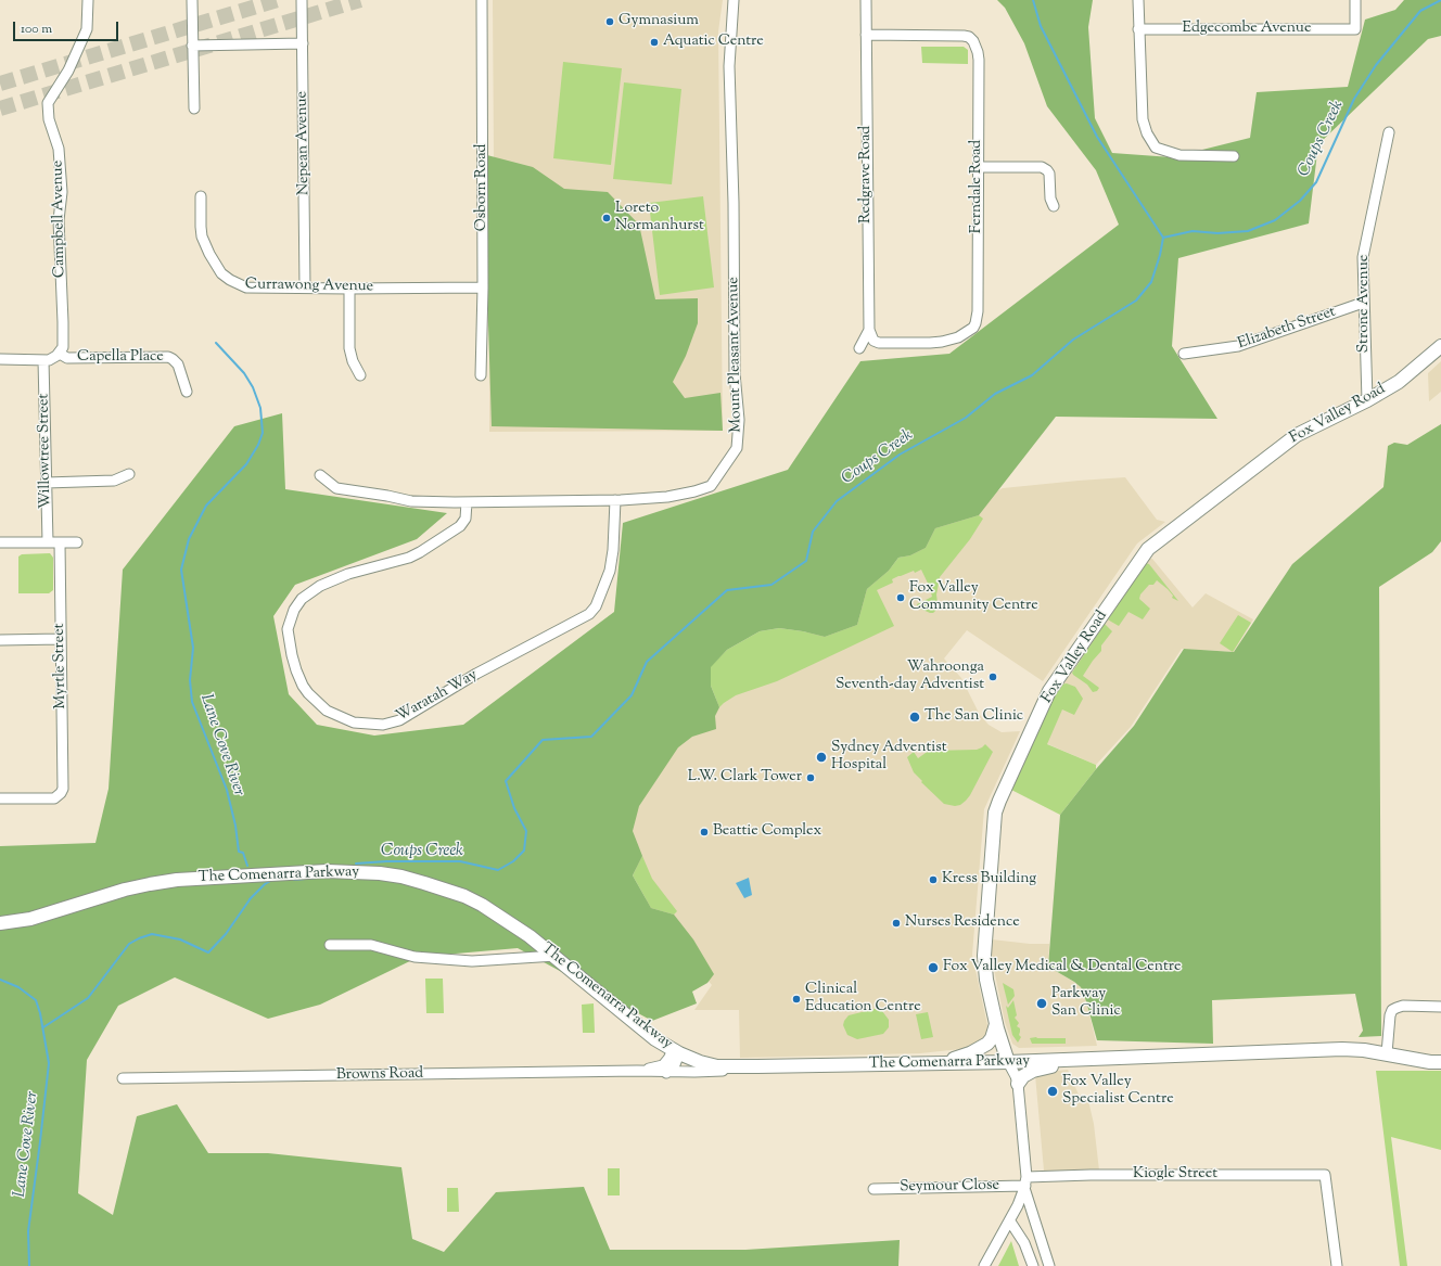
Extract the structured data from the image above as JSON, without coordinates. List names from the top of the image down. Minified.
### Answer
{"streets":{"main road":["Fox Valley Road","The Comenarra Parkway"],"street":["Edgecombe Avenue","Nepean Avenue","Redgrave Road","Ferndale Road","Osborn Road","Campbell Avenue","Currawong Avenue","Strone Avenue","Elizabeth Street","Mount Pleasant Avenue","Capella Place","Willowtree Street","Myrtle Street","Waratah Way","Browns Road","Kiogle Street","Seymour Close"]},"crossings":[["Nepean Avenue","Currawong Avenue"],["Redgrave Road","Ferndale Road"],["Osborn Road","Currawong Avenue"],["Campbell Avenue","Capella Place"],["Strone Avenue","Elizabeth Street"],["Strone Avenue","Fox Valley Road"],["Mount Pleasant Avenue","Waratah Way"],["Fox Valley Road","The Comenarra Parkway"],["Fox Valley Road","Kiogle Street"],["Fox Valley Road","Seymour Close"],["The Comenarra Parkway","Browns Road"],["Kiogle Street","Seymour Close"]],"water":["Coups Creek","Lane Cove River"],"places":["Gymnasium","Aquatic Centre","Loreto Normanhurst","Fox Valley Community Centre","Wahroonga Seventh-day Adventist","The San Clinic","Sydney Adventist Hospital","L.W. Clark Tower","Beattie Complex","Kress Building","Nurses Residence","Fox Valley Medical & Dental Centre","Clinical Education Centre","Parkway San Clinic","Fox Valley Specialist Centre"],"scale_bar":"100 m"}
